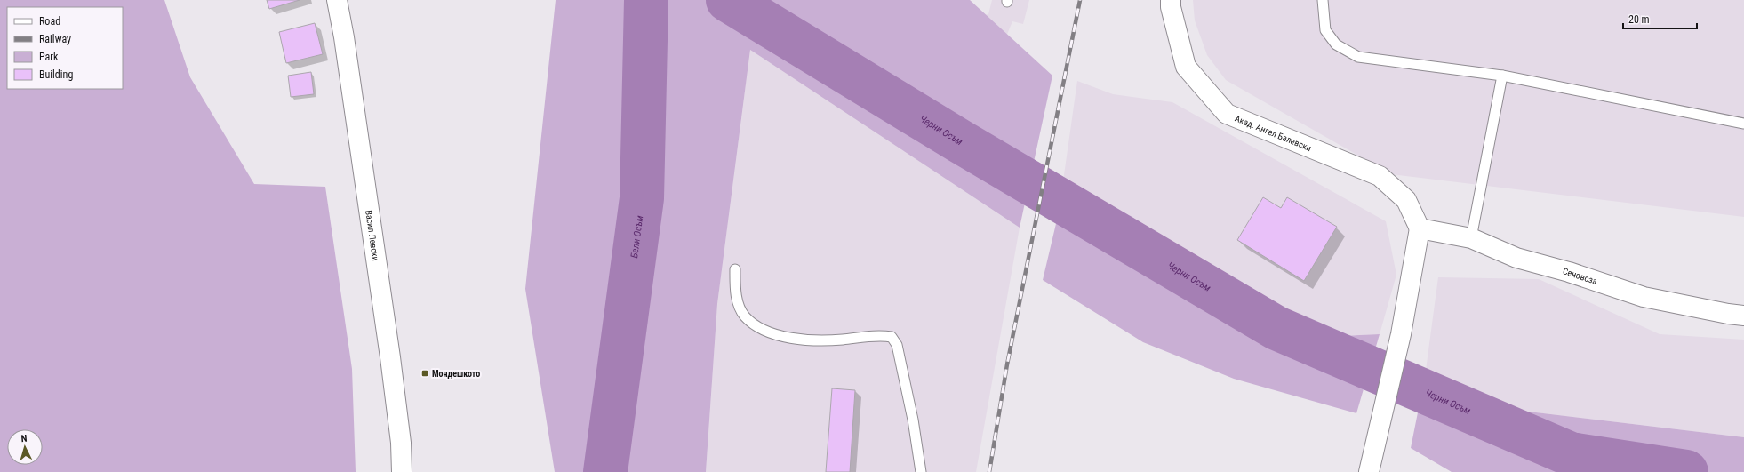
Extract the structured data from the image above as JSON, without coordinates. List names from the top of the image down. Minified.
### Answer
{"streets":{"street":["Акад. Ангел Балевски","Васил Левски","Сеновоза"]},"crossings":[["Акад. Ангел Балевски","Сеновоза"]],"water":["Черни Осъм","Бели Осъм"],"places":{"transit":["Мондешкото"]},"legend":["Road","Railway","Park","Building"],"scale_bar":"20 m","north":"top"}
